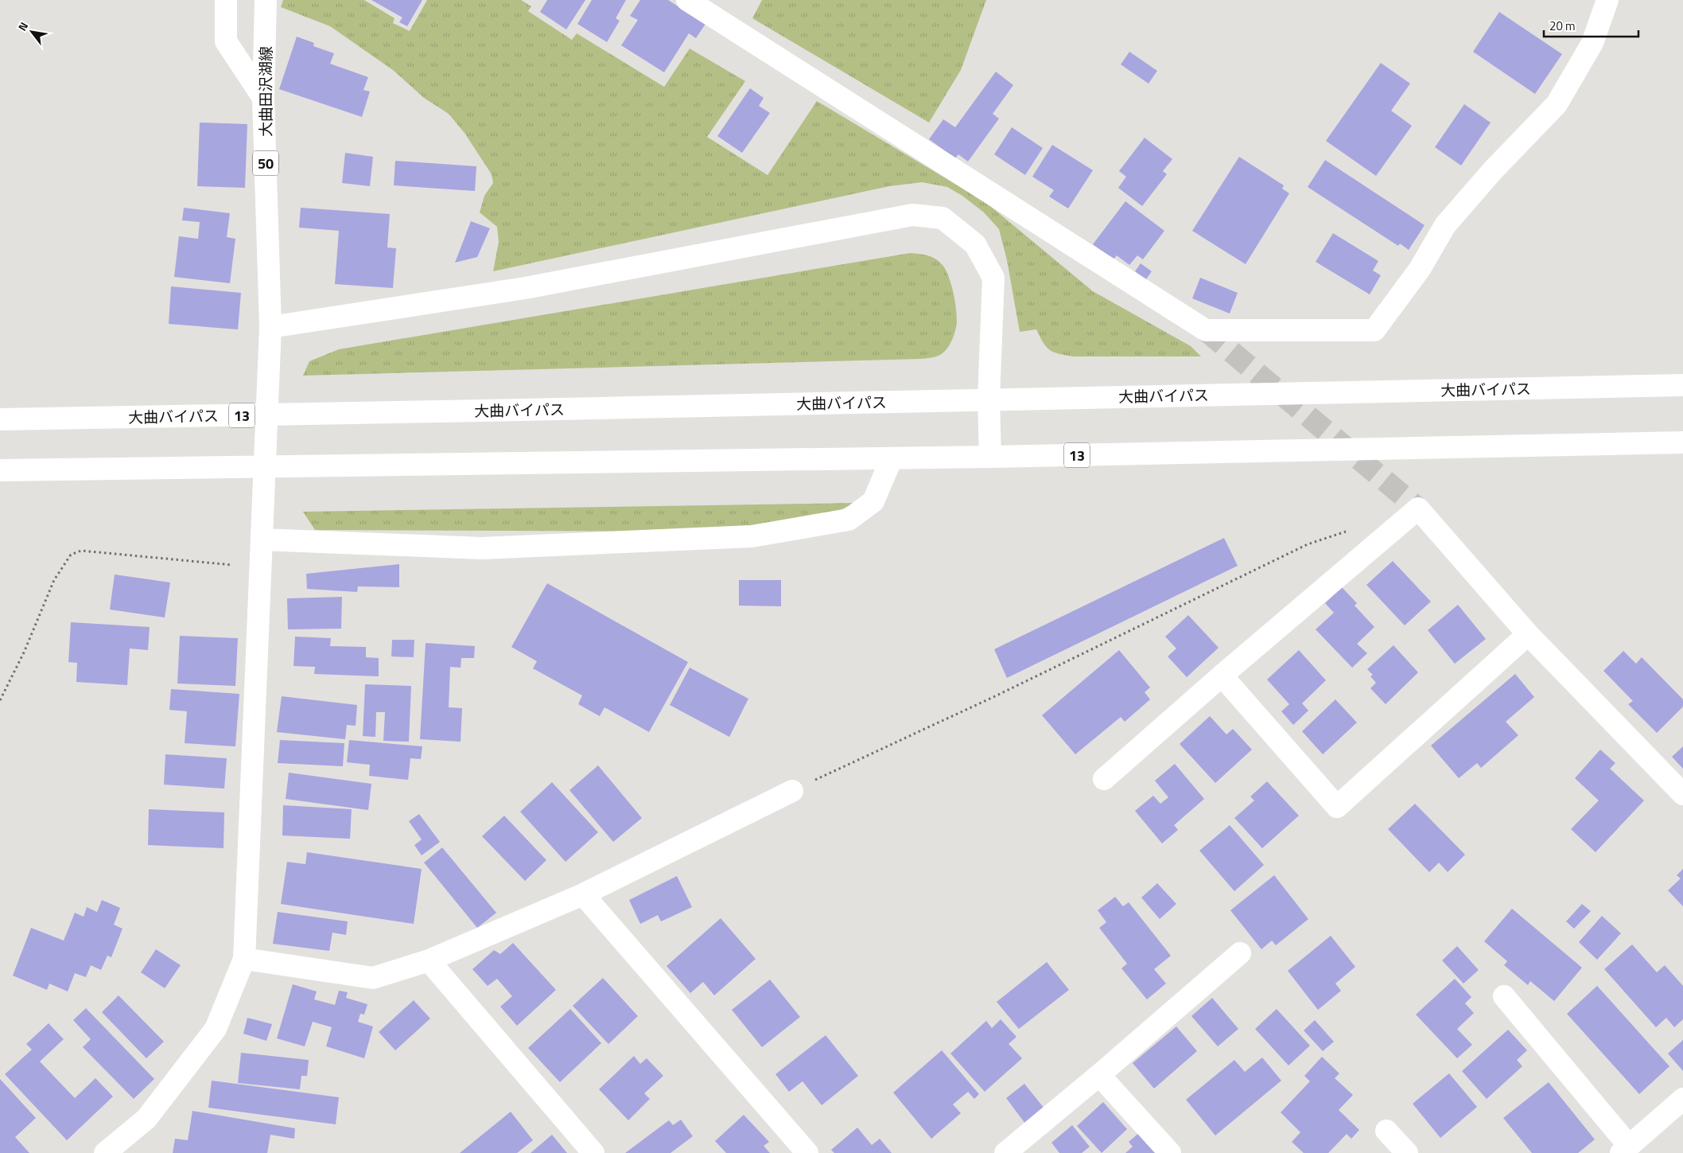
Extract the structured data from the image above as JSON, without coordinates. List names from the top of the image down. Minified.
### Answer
{"streets":{"main road":["大曲田沢湖線","50","大曲バイパス","13"]},"scale_bar":"20 m","north":"top left"}
